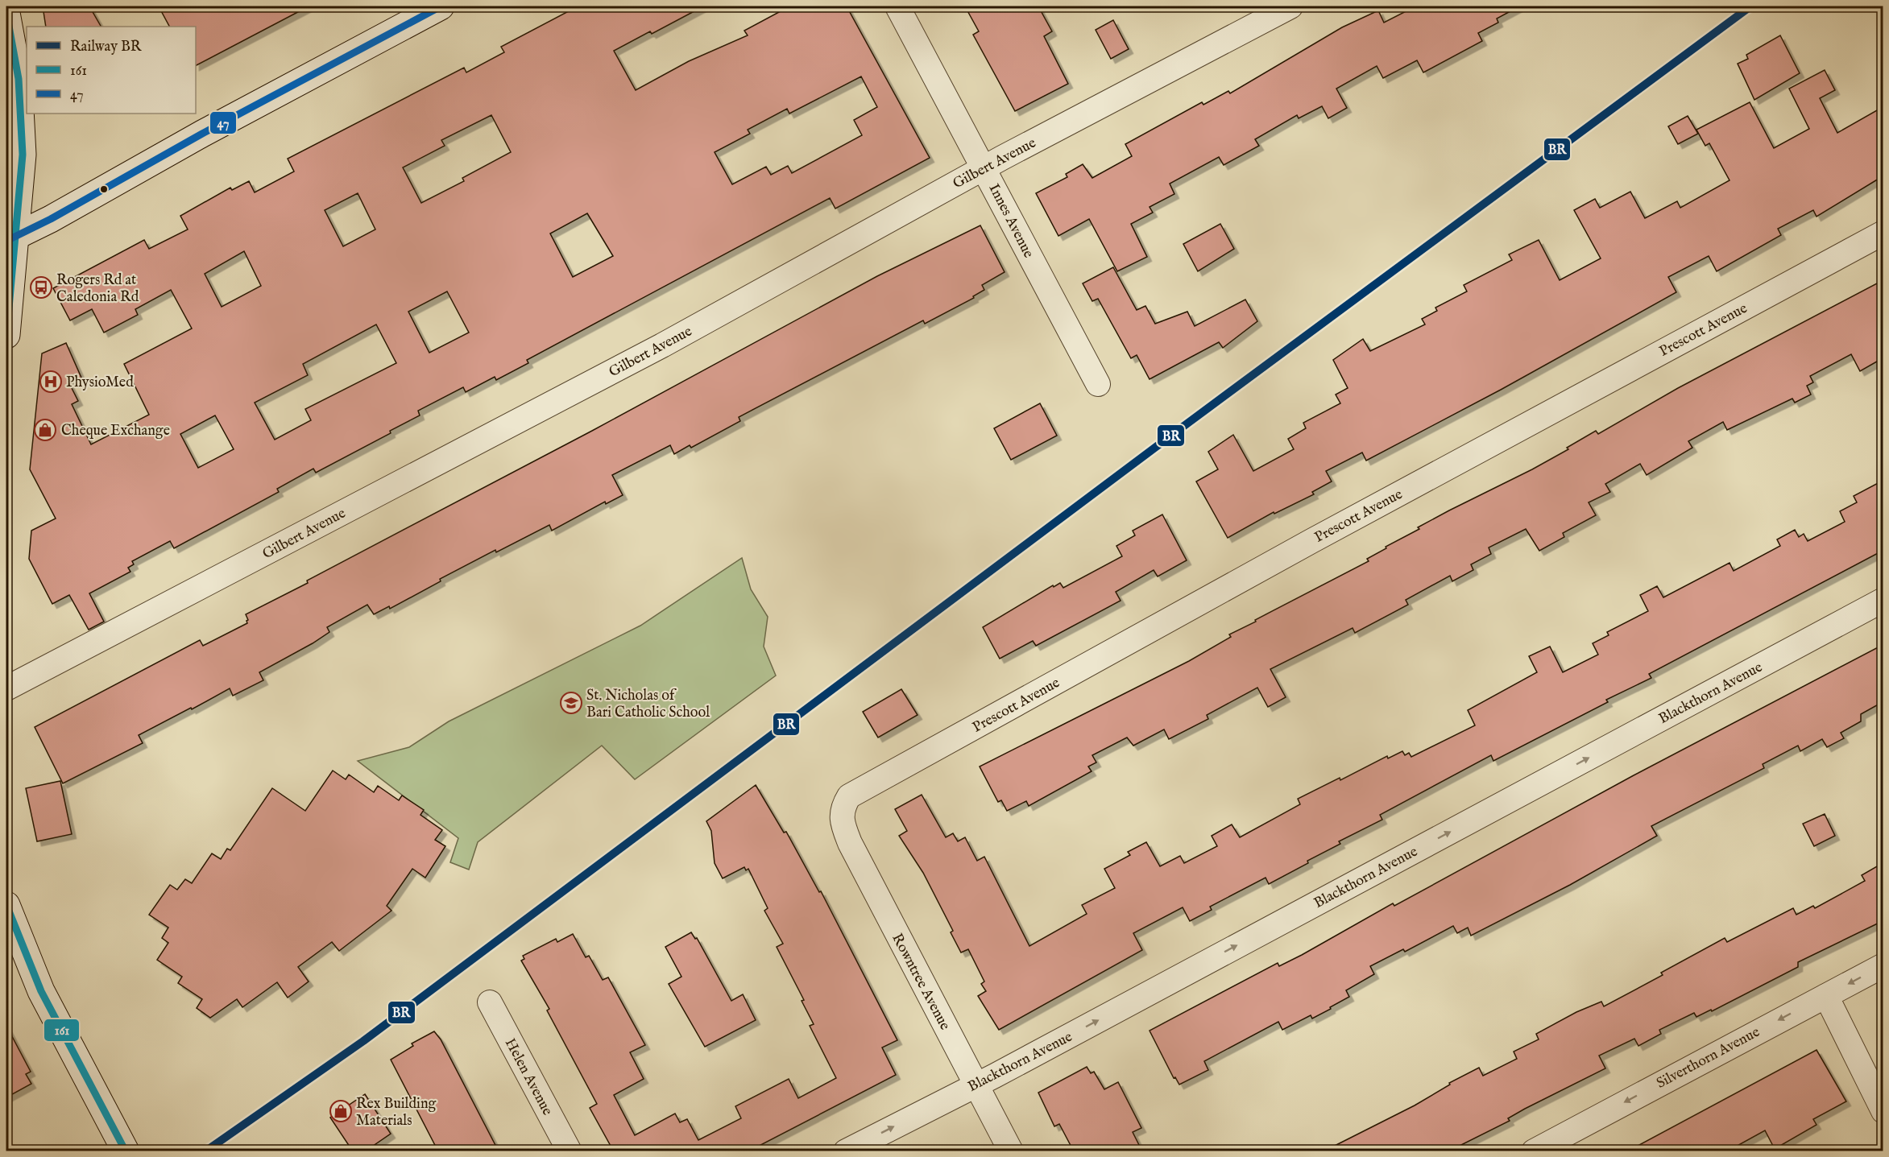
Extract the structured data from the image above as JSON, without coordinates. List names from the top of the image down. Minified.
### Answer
{"streets":{"street":["Gilbert Avenue","Innes Avenue","Prescott Avenue","Blackthorn Avenue","Rowntree Avenue","Silverthorn Avenue","Helen Avenue"]},"crossings":[["Gilbert Avenue","Innes Avenue"],["Prescott Avenue","Rowntree Avenue"],["Blackthorn Avenue","Rowntree Avenue"]],"one_way":["Blackthorn Avenue","Silverthorn Avenue"],"places":{"bus stop":["Rogers Rd at Caledonia Rd"],"hospital":["PhysioMed"],"shop":["Cheque Exchange","Rex Building Materials"],"school or university":["St. Nicholas of Bari Catholic School"]},"lines":["rail line BR","transit line 47","transit line 161"],"legend":["Railway BR","161","47"]}
